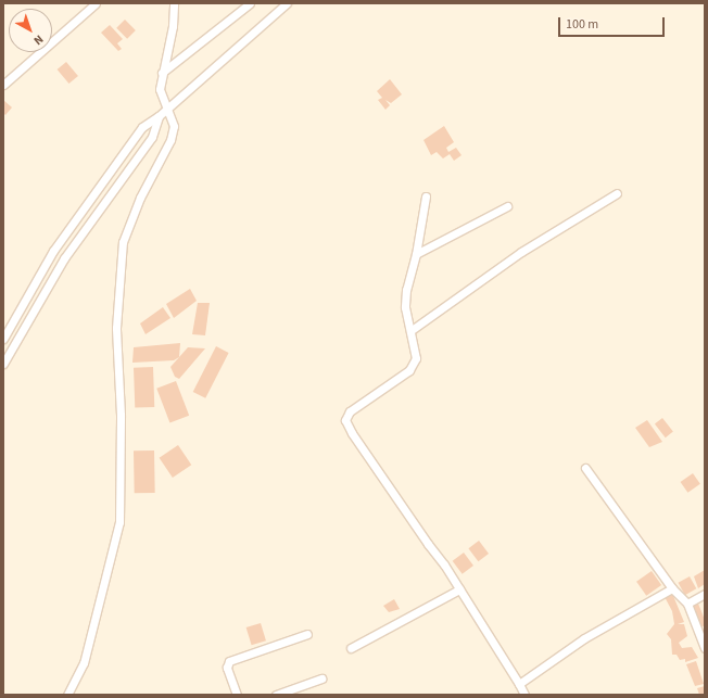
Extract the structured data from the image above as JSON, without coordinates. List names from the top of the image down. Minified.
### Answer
{"scale_bar":"100 m","north":"bottom right"}
